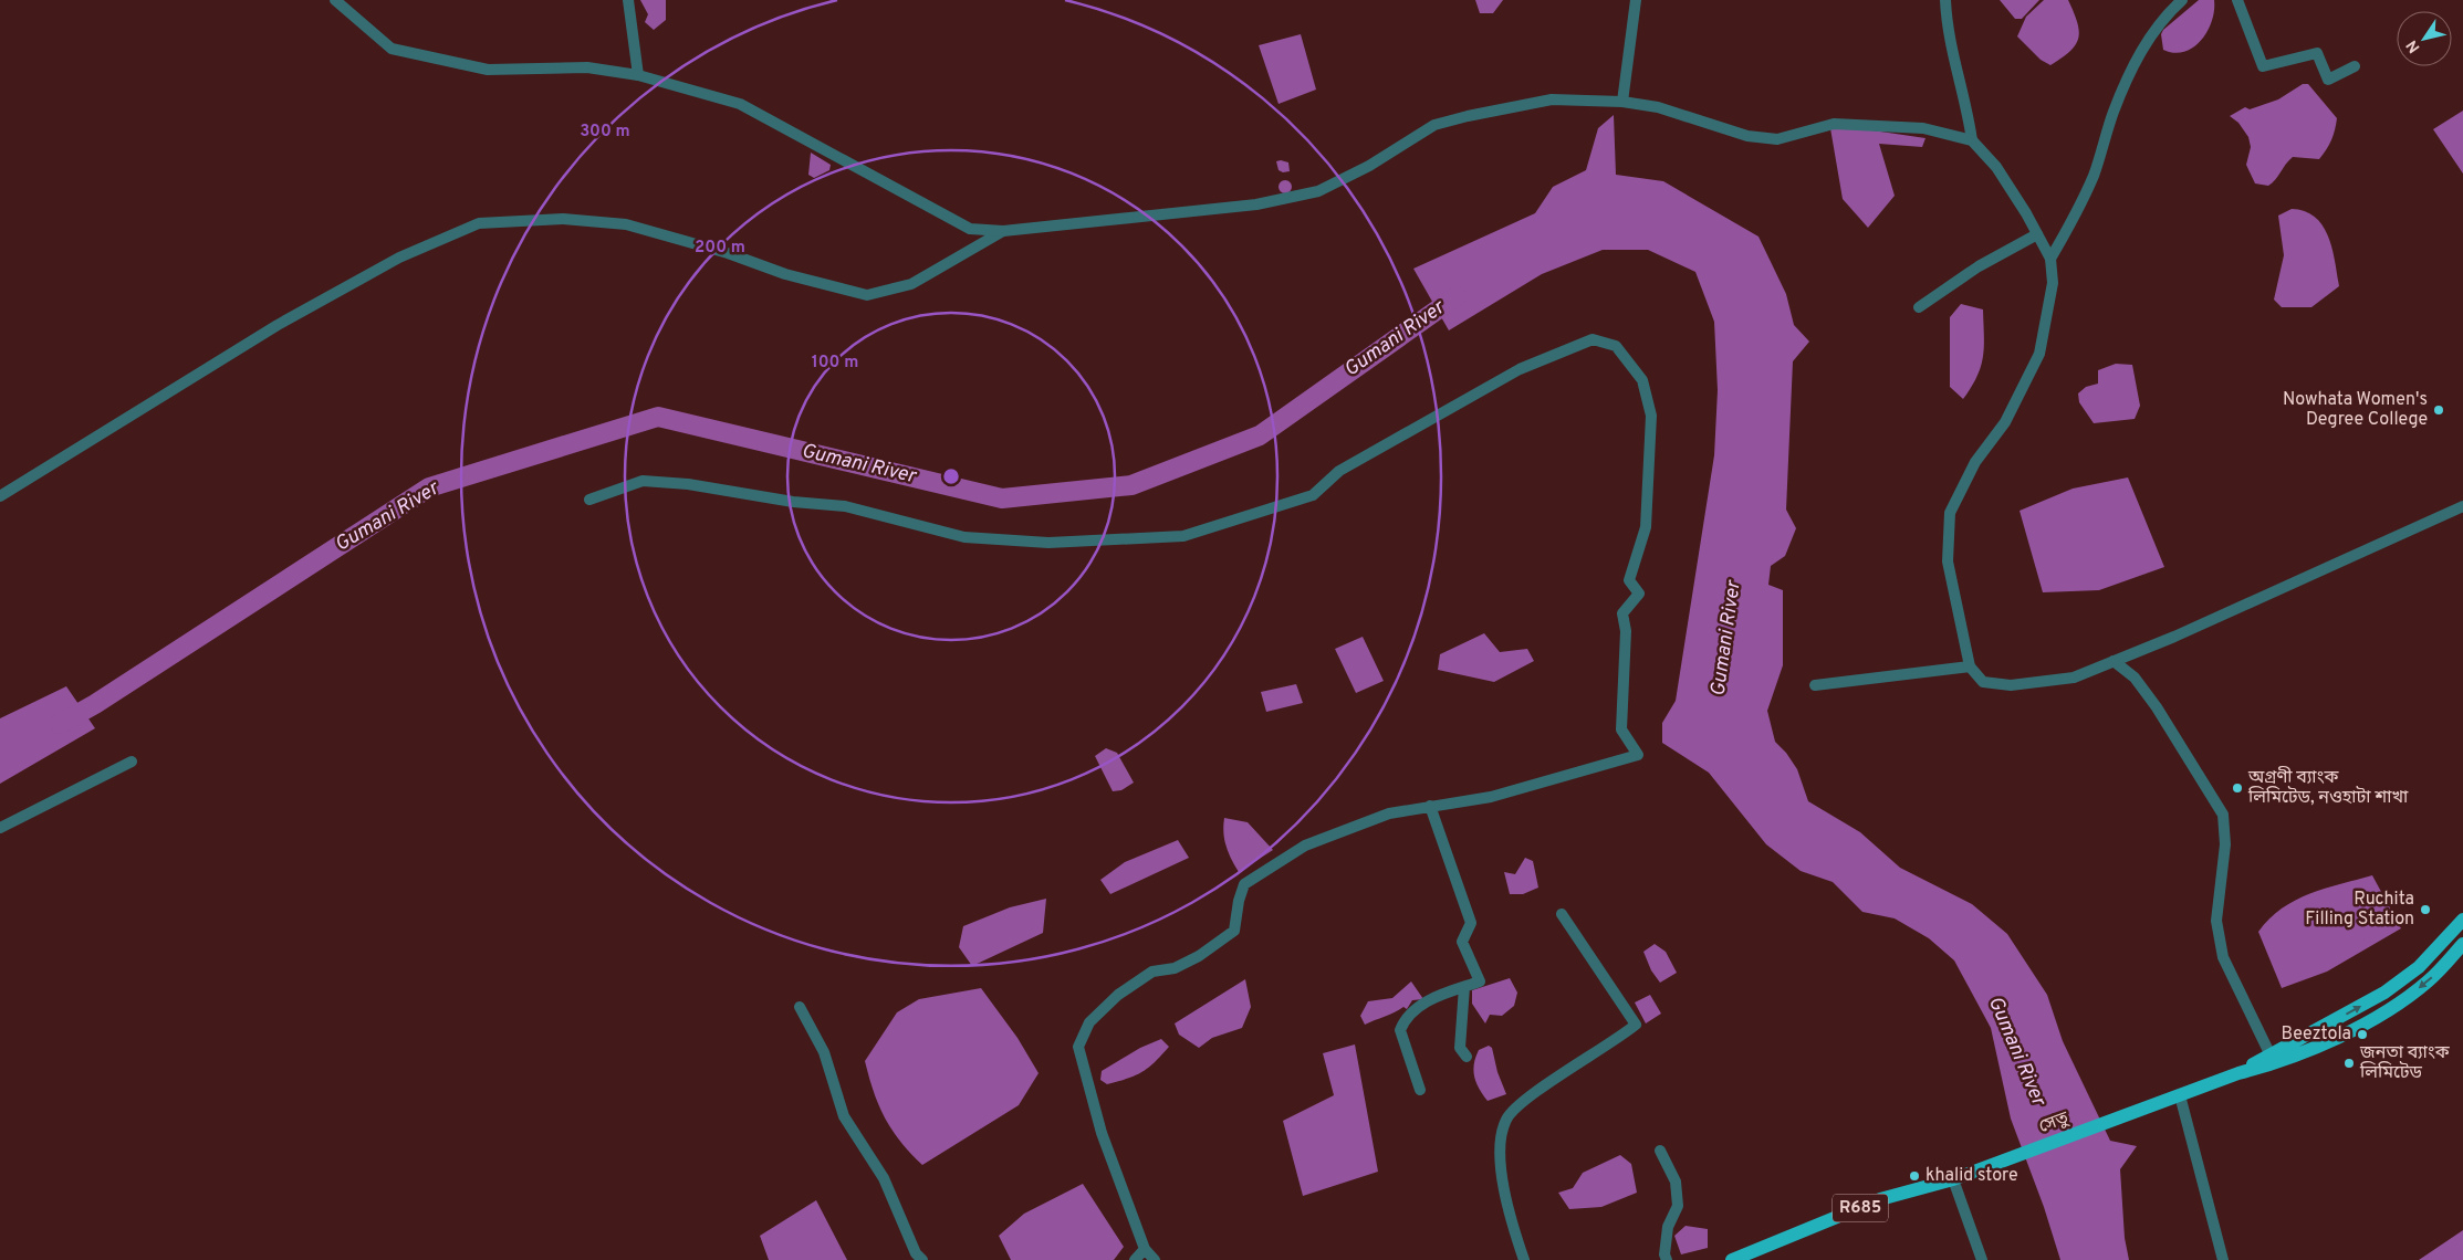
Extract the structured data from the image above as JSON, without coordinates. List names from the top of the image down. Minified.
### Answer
{"streets":{"main road":["সেতু","R685"]},"crossings":[["সেতু","R685"]],"water":["Gumani River"],"places":["Nowhata Women's Degree College","অগ্রণী ব্যাংক লিমিটেড, নওহাটা শাখা","Ruchita Filling Station","Beeztola","জনতা ব্যাংক লিমিটেড","khalid store"],"north":"bottom left","rings":["300 m","200 m","100 m"]}
